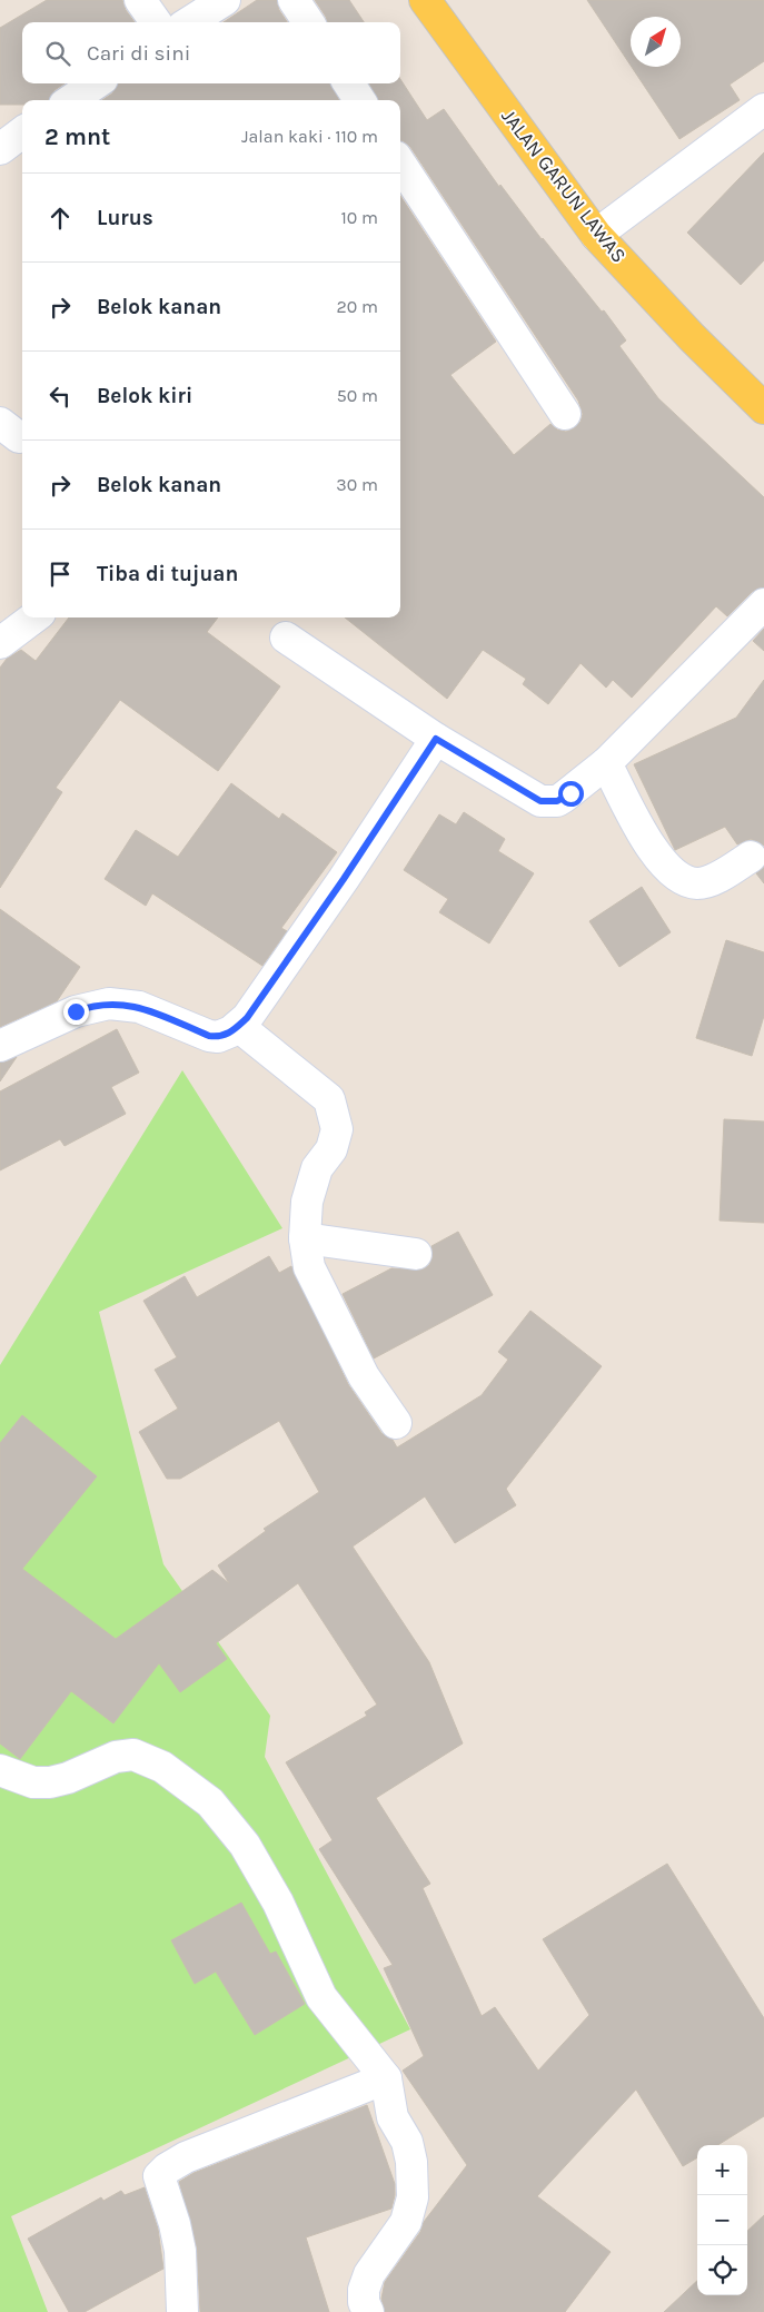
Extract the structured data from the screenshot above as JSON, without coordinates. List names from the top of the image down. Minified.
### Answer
{"streets":{"main road":["JALAN GARUN LAWAS"]},"north":"top right","page":{"search":"Cari di sini","heading":["2 mnt","Jalan kaki · 110 m"],"list":[["Lurus","10 m"],["Belok kanan","20 m"],["Belok kiri","50 m"],["Belok kanan","30 m"],"Tiba di tujuan"],"map_buttons":["+","−"]}}
